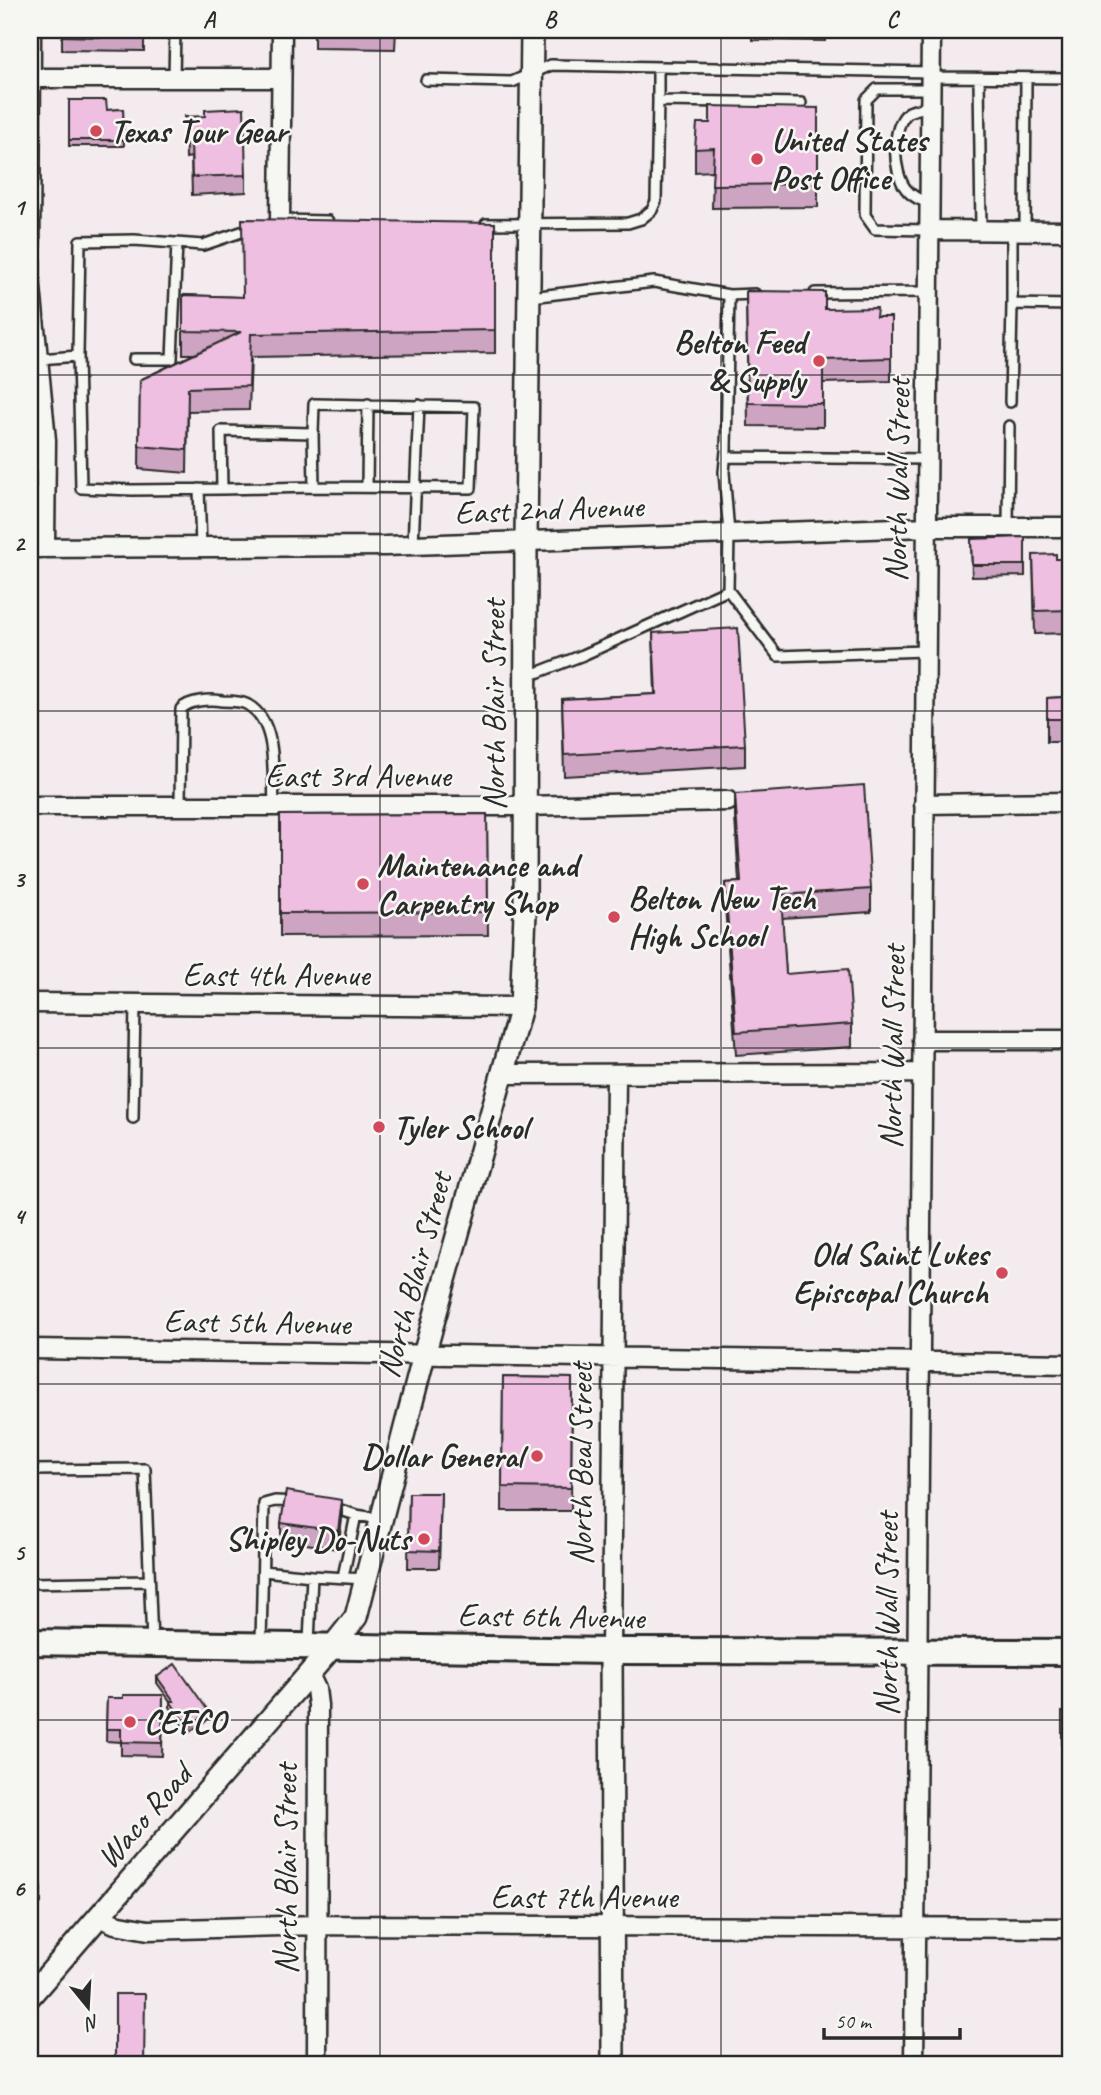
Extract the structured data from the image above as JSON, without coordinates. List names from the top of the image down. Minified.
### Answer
{"streets":{"main road":["East 6th Avenue"],"street":["North Wall Street","East 2nd Avenue","North Blair Street","East 3rd Avenue","East 4th Avenue","East 5th Avenue","North Beal Street","Waco Road","East 7th Avenue"]},"crossings":[["North Wall Street","East 2nd Avenue"],["North Wall Street","East 5th Avenue"],["North Wall Street","East 6th Avenue"],["North Wall Street","East 7th Avenue"],["East 2nd Avenue","North Blair Street"],["North Blair Street","East 3rd Avenue"],["North Blair Street","East 4th Avenue"],["North Blair Street","East 5th Avenue"],["North Blair Street","East 6th Avenue"],["North Blair Street","Waco Road"],["North Blair Street","East 7th Avenue"],["East 5th Avenue","North Beal Street"],["North Beal Street","East 6th Avenue"],["North Beal Street","East 7th Avenue"],["East 6th Avenue","Waco Road"],["Waco Road","East 7th Avenue"]],"places":["Texas Tour Gear","United States Post Office","Belton Feed & Supply","Maintenance and Carpentry Shop","Belton New Tech High School","Tyler School","Old Saint Lukes Episcopal Church","Dollar General","Shipley Do-Nuts","CEFCO"],"scale_bar":"50 m","north":"bottom","grid":{"columns":["A","B","C"],"rows":["1","2","3","4","5","6"]}}
